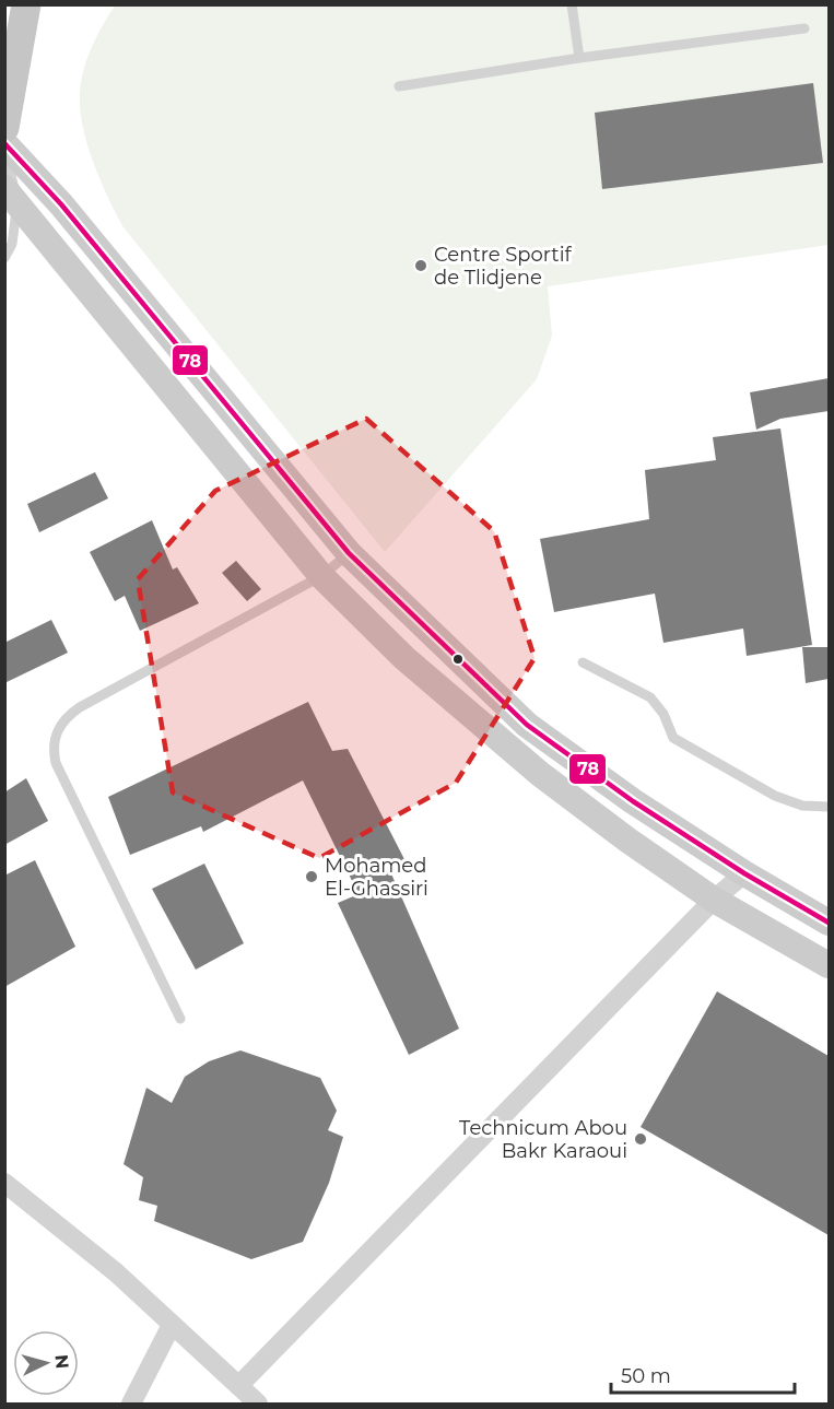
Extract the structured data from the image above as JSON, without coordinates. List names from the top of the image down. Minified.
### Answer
{"places":["Centre Sportif de Tlidjene","Mohamed El-Ghassiri","Technicum Abou Bakr Karaoui"],"lines":["transit line 78"],"scale_bar":"50 m","north":"right"}
